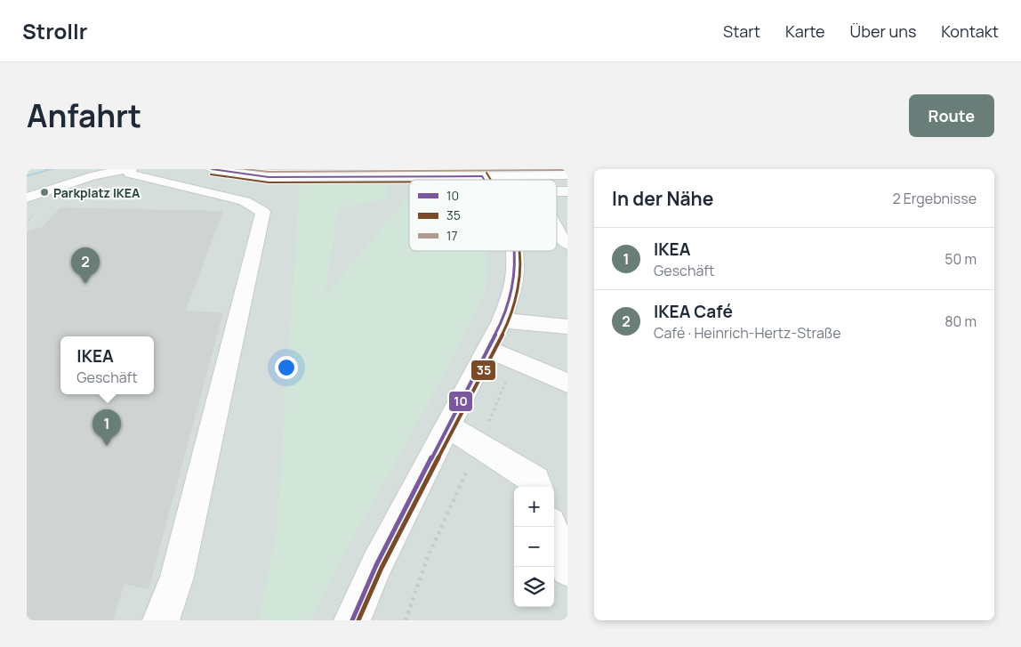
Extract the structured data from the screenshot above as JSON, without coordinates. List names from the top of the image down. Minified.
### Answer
{"places":["Parkplatz IKEA"],"lines":["transit line 10","transit line 17","transit line 35"],"legend":["10","35","17"],"page":{"header":"Strollr","nav":["Start","Karte","Über uns","Kontakt"],"title":"Anfahrt","buttons":"Route","heading":["In der Nähe","2 Ergebnisse"],"list":[{"mark":"1","name":"IKEA","note":"Geschäft","value":"50 m"},{"mark":"2","name":"IKEA Café","note":"Café · Heinrich-Hertz-Straße","value":"80 m"}],"pins":["2","1"],"popup":["IKEA","Geschäft"],"map_buttons":["+","−"]}}
